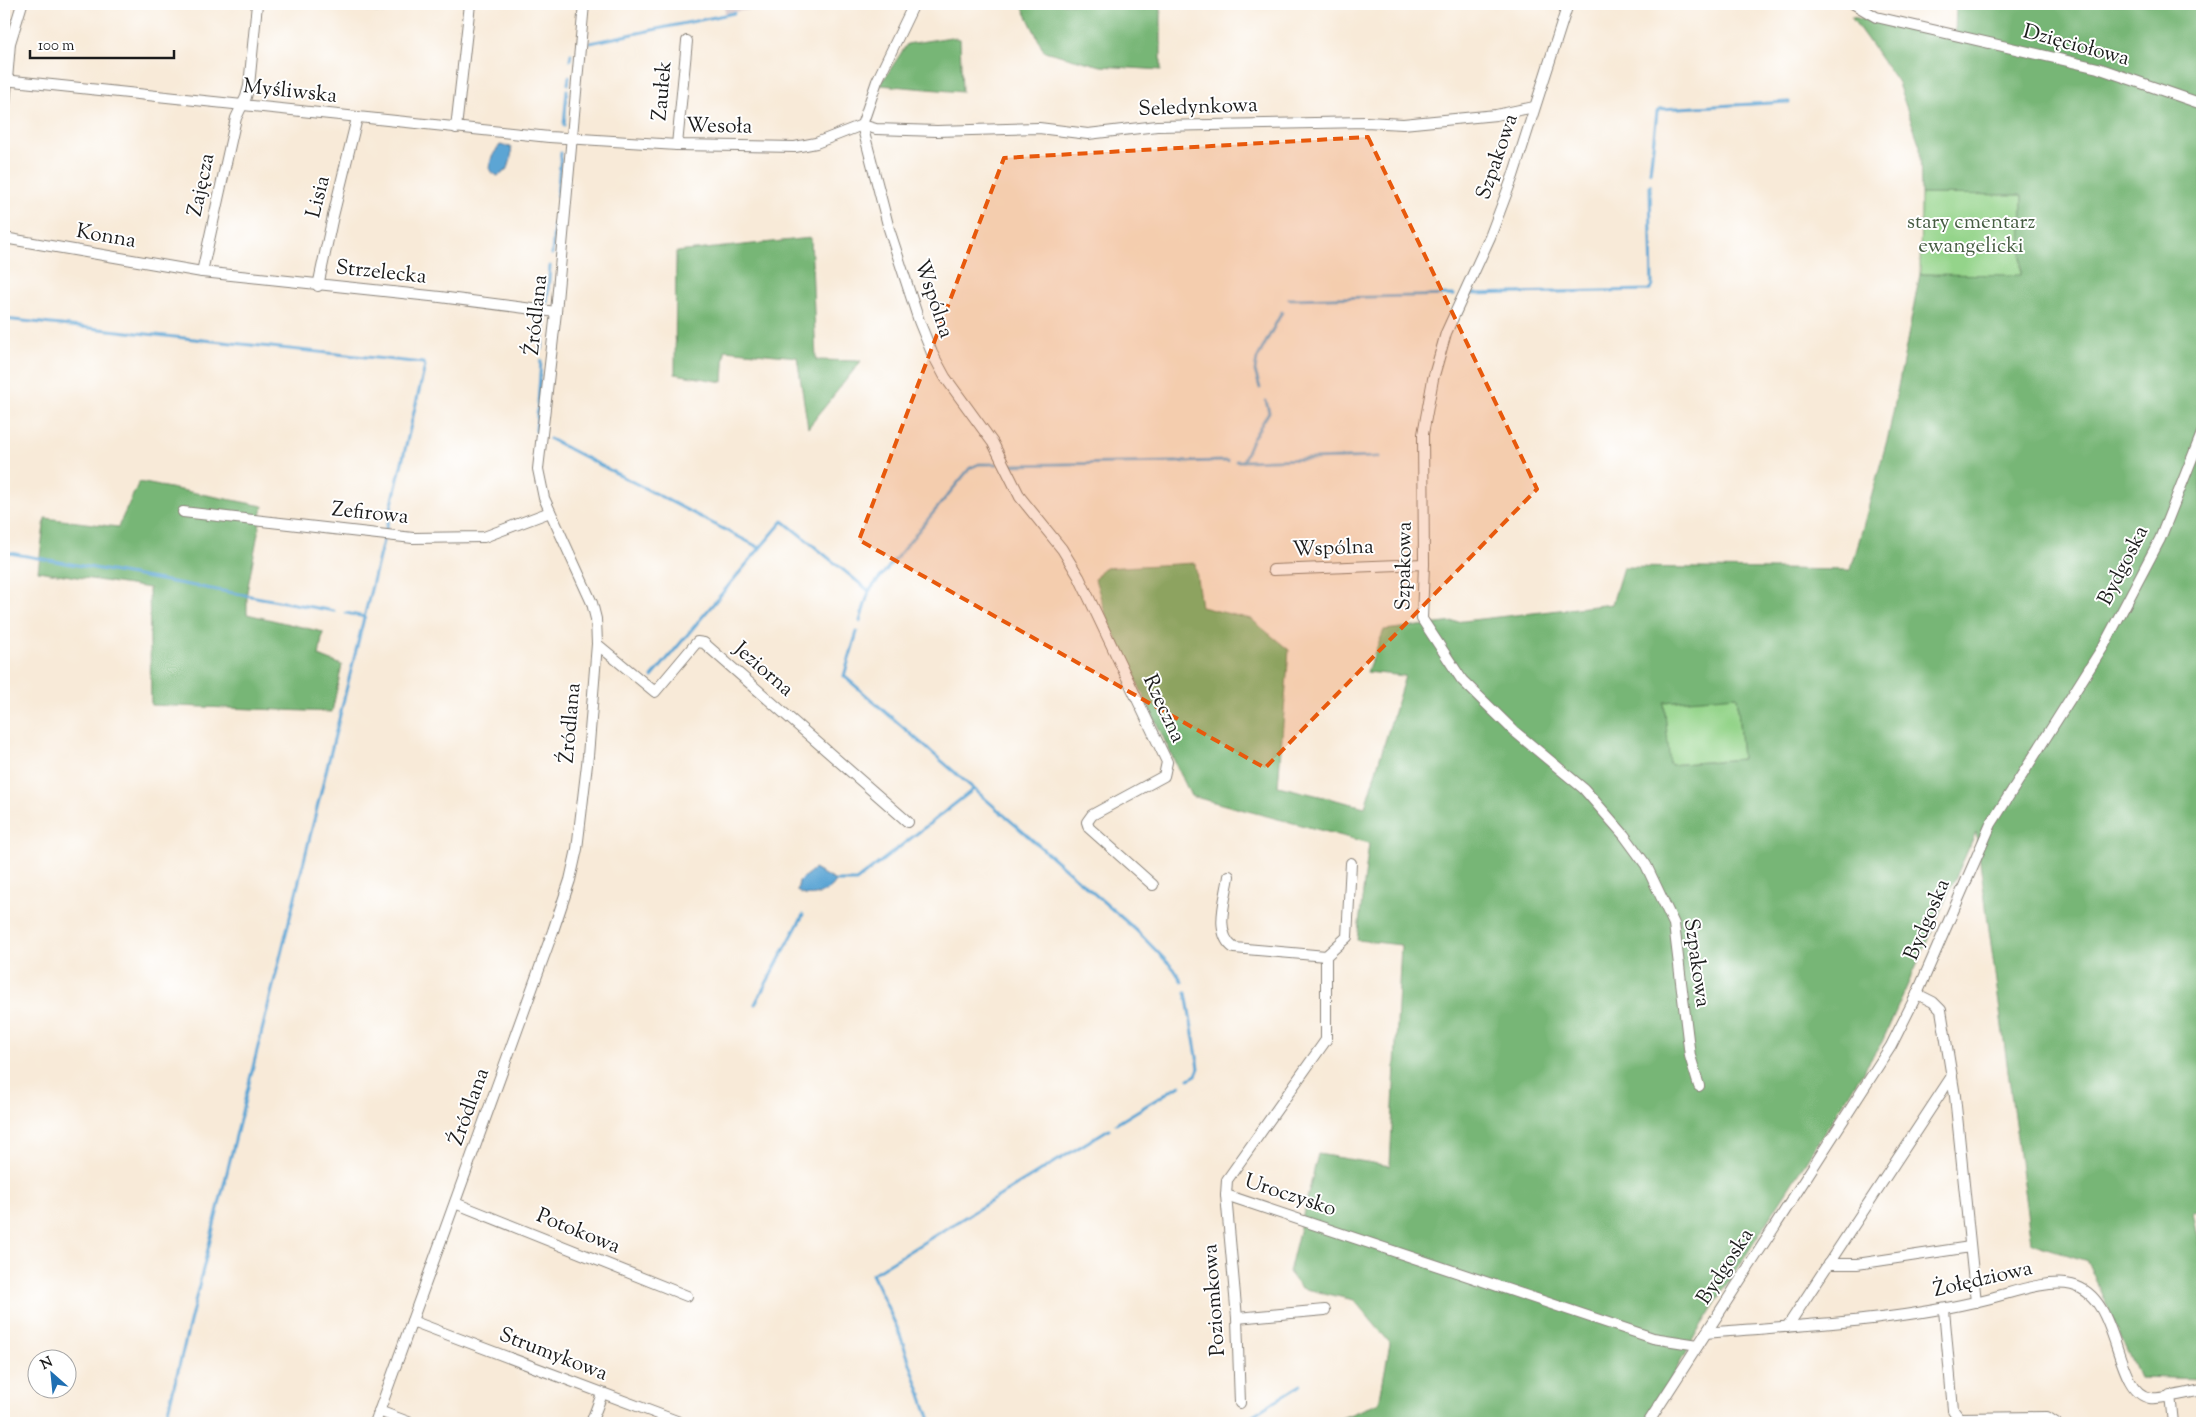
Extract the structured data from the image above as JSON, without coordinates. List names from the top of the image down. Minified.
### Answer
{"streets":{"street":["Dzięciołowa","Zaułek","Myśliwska","Seledynkowa","Wesoła","Szpakowa","Zajęcza","Lisia","Konna","Strzelecka","Wspólna","Źródlana","Zefirowa","Bydgoska","Jeziorna","Rzeczna","Uroczysko","Potokowa","Żołędziowa","Poziomkowa","Strumykowa"]},"crossings":[["Zaułek","Wesoła"],["Myśliwska","Wesoła"],["Myśliwska","Zajęcza"],["Myśliwska","Lisia"],["Myśliwska","Źródlana"],["Seledynkowa","Wesoła"],["Seledynkowa","Szpakowa"],["Seledynkowa","Wspólna"],["Wesoła","Wspólna"],["Wesoła","Źródlana"],["Szpakowa","Wspólna"],["Zajęcza","Konna"],["Zajęcza","Strzelecka"],["Lisia","Strzelecka"],["Konna","Strzelecka"],["Strzelecka","Źródlana"],["Wspólna","Rzeczna"],["Źródlana","Zefirowa"],["Źródlana","Jeziorna"],["Źródlana","Potokowa"],["Źródlana","Strumykowa"],["Bydgoska","Uroczysko"],["Bydgoska","Żołędziowa"],["Uroczysko","Poziomkowa"]],"parks":["stary cmentarz ewangelicki"],"scale_bar":"100 m","north":"top left"}
